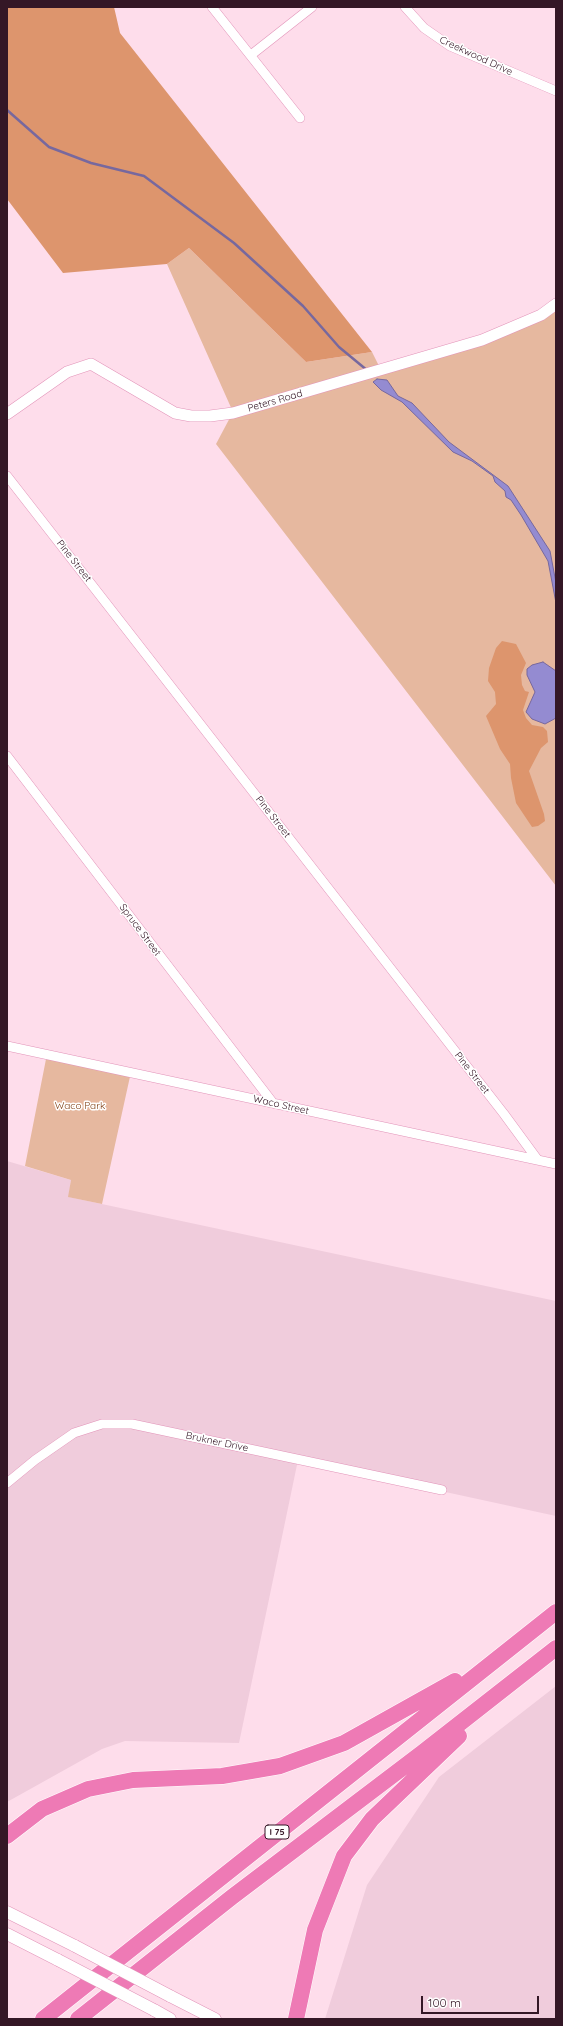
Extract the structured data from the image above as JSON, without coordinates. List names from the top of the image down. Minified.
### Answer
{"streets":{"highway":["I 75"],"street":["Creekwood Drive","Peters Road","Pine Street","Spruce Street","Waco Street","Brukner Drive"]},"crossings":[["Pine Street","Waco Street"],["Spruce Street","Waco Street"]],"parks":["Waco Park"],"scale_bar":"100 m"}
